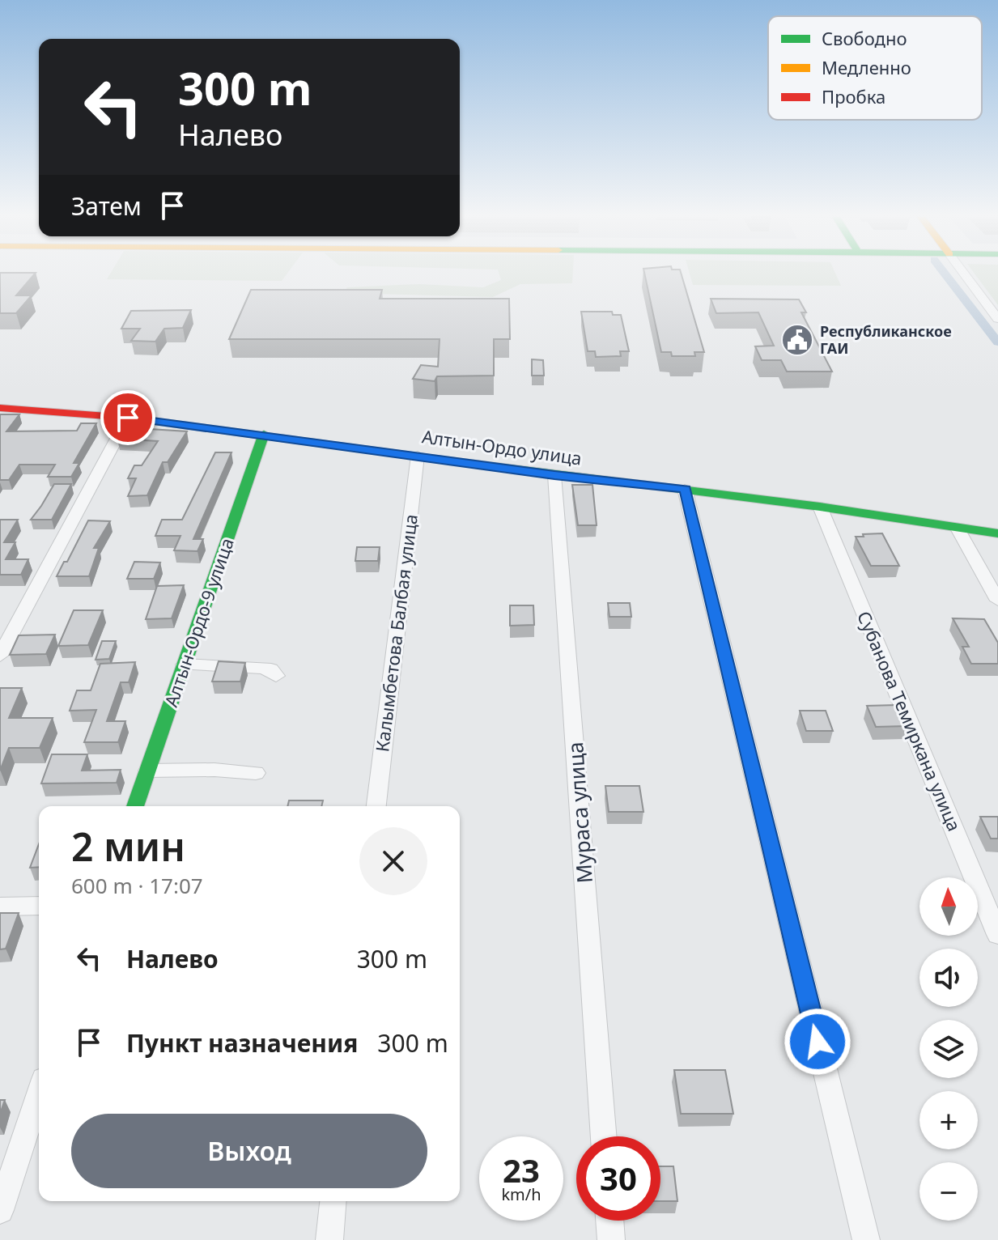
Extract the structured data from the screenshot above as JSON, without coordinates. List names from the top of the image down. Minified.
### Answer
{"streets":{"street":["Алтын-Ордо улица","Алтын-Ордо-9 улица","Калымбетова Балбая улица","Субанова Темиркана улица","Мураса улица"]},"crossings":[["Алтын-Ордо улица","Алтын-Ордо-9 улица"],["Алтын-Ордо улица","Калымбетова Балбая улица"],["Алтын-Ордо улица","Субанова Темиркана улица"],["Алтын-Ордо улица","Мураса улица"]],"places":{"public building":["Республиканское ГАИ"]},"legend":["Свободно","Медленно","Пробка"],"north":"top","page":{"turn":["300 m","Налево"],"then":"Затем","heading":["2 мин","600 m · 17:07"],"map_buttons":["+","−"],"list":[{"name":"Налево","value":"300 m"},{"name":"Пункт назначения","value":"300 m"}],"buttons":"Выход","speed":"23 km/h","limit":"30"}}
